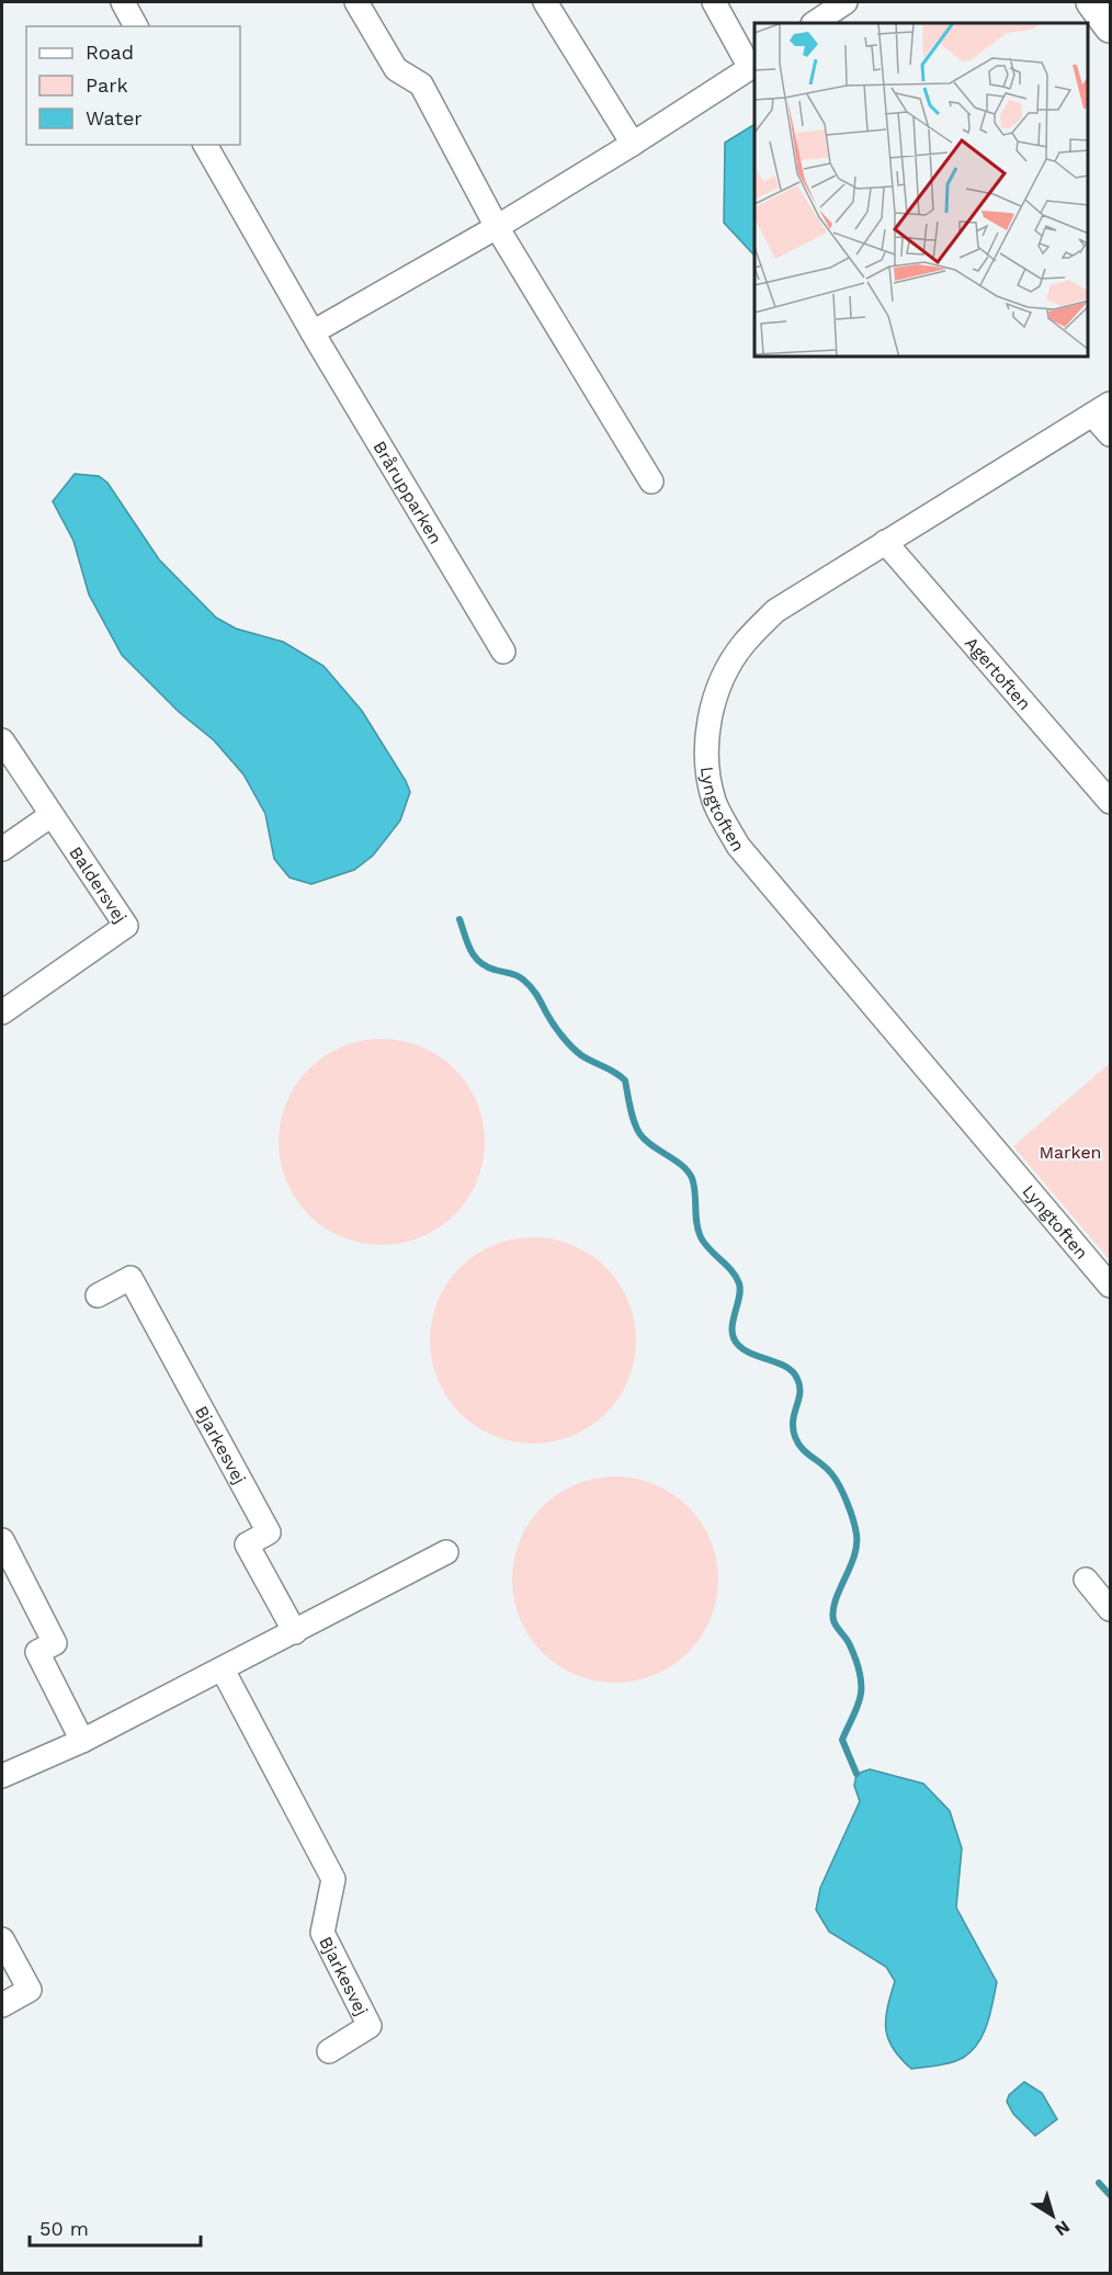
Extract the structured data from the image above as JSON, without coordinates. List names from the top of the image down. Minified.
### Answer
{"streets":{"street":["Brårupparken","Agertoften","Lyngtoften","Baldersvej","Bjarkesvej"]},"crossings":[["Agertoften","Lyngtoften"]],"parks":["Marken"],"legend":["Road","Park","Water"],"scale_bar":"50 m","north":"bottom right"}
